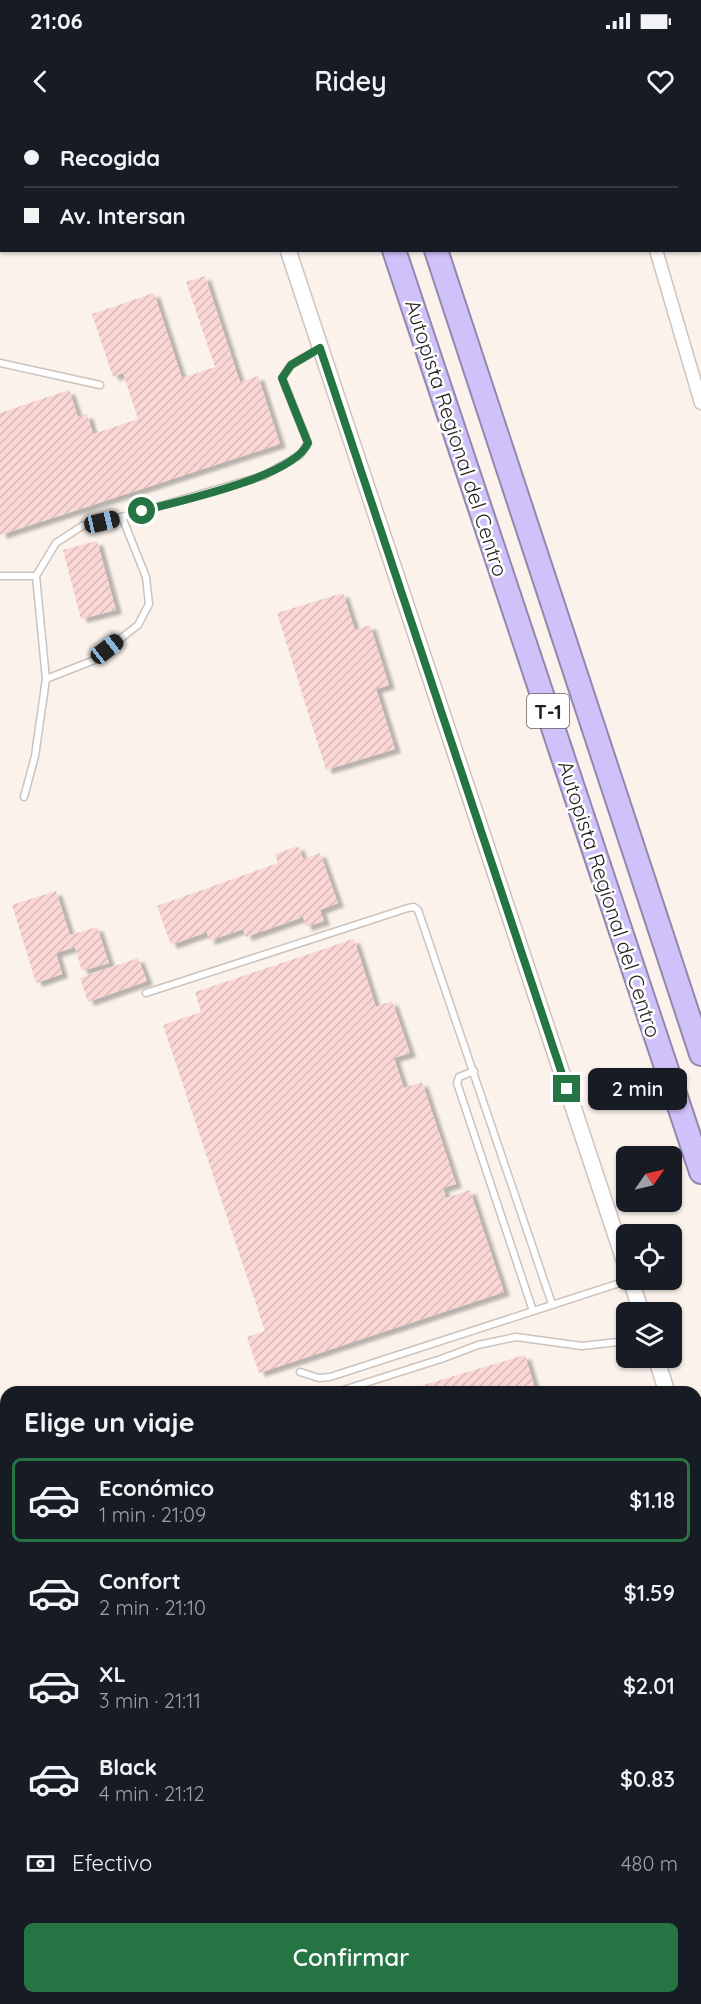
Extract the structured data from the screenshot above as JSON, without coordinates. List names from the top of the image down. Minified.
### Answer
{"streets":{"highway":["Autopista Regional del Centro","T-1"]},"north":"top right","page":{"status":"21:06","header":"Ridey","banner":["Recogida","Av. Intersan"],"bubble":"2 min","heading":"Elige un viaje","list":[{"name":"Económico","note":"1 min · 21:09","value":"$1.18"},{"name":"Confort","note":"2 min · 21:10","value":"$1.59"},{"name":"XL","note":"3 min · 21:11","value":"$2.01"},{"name":"Black","note":"4 min · 21:12","value":"$0.83"}],"pay":["Efectivo","480 m"],"buttons":"Confirmar"}}
